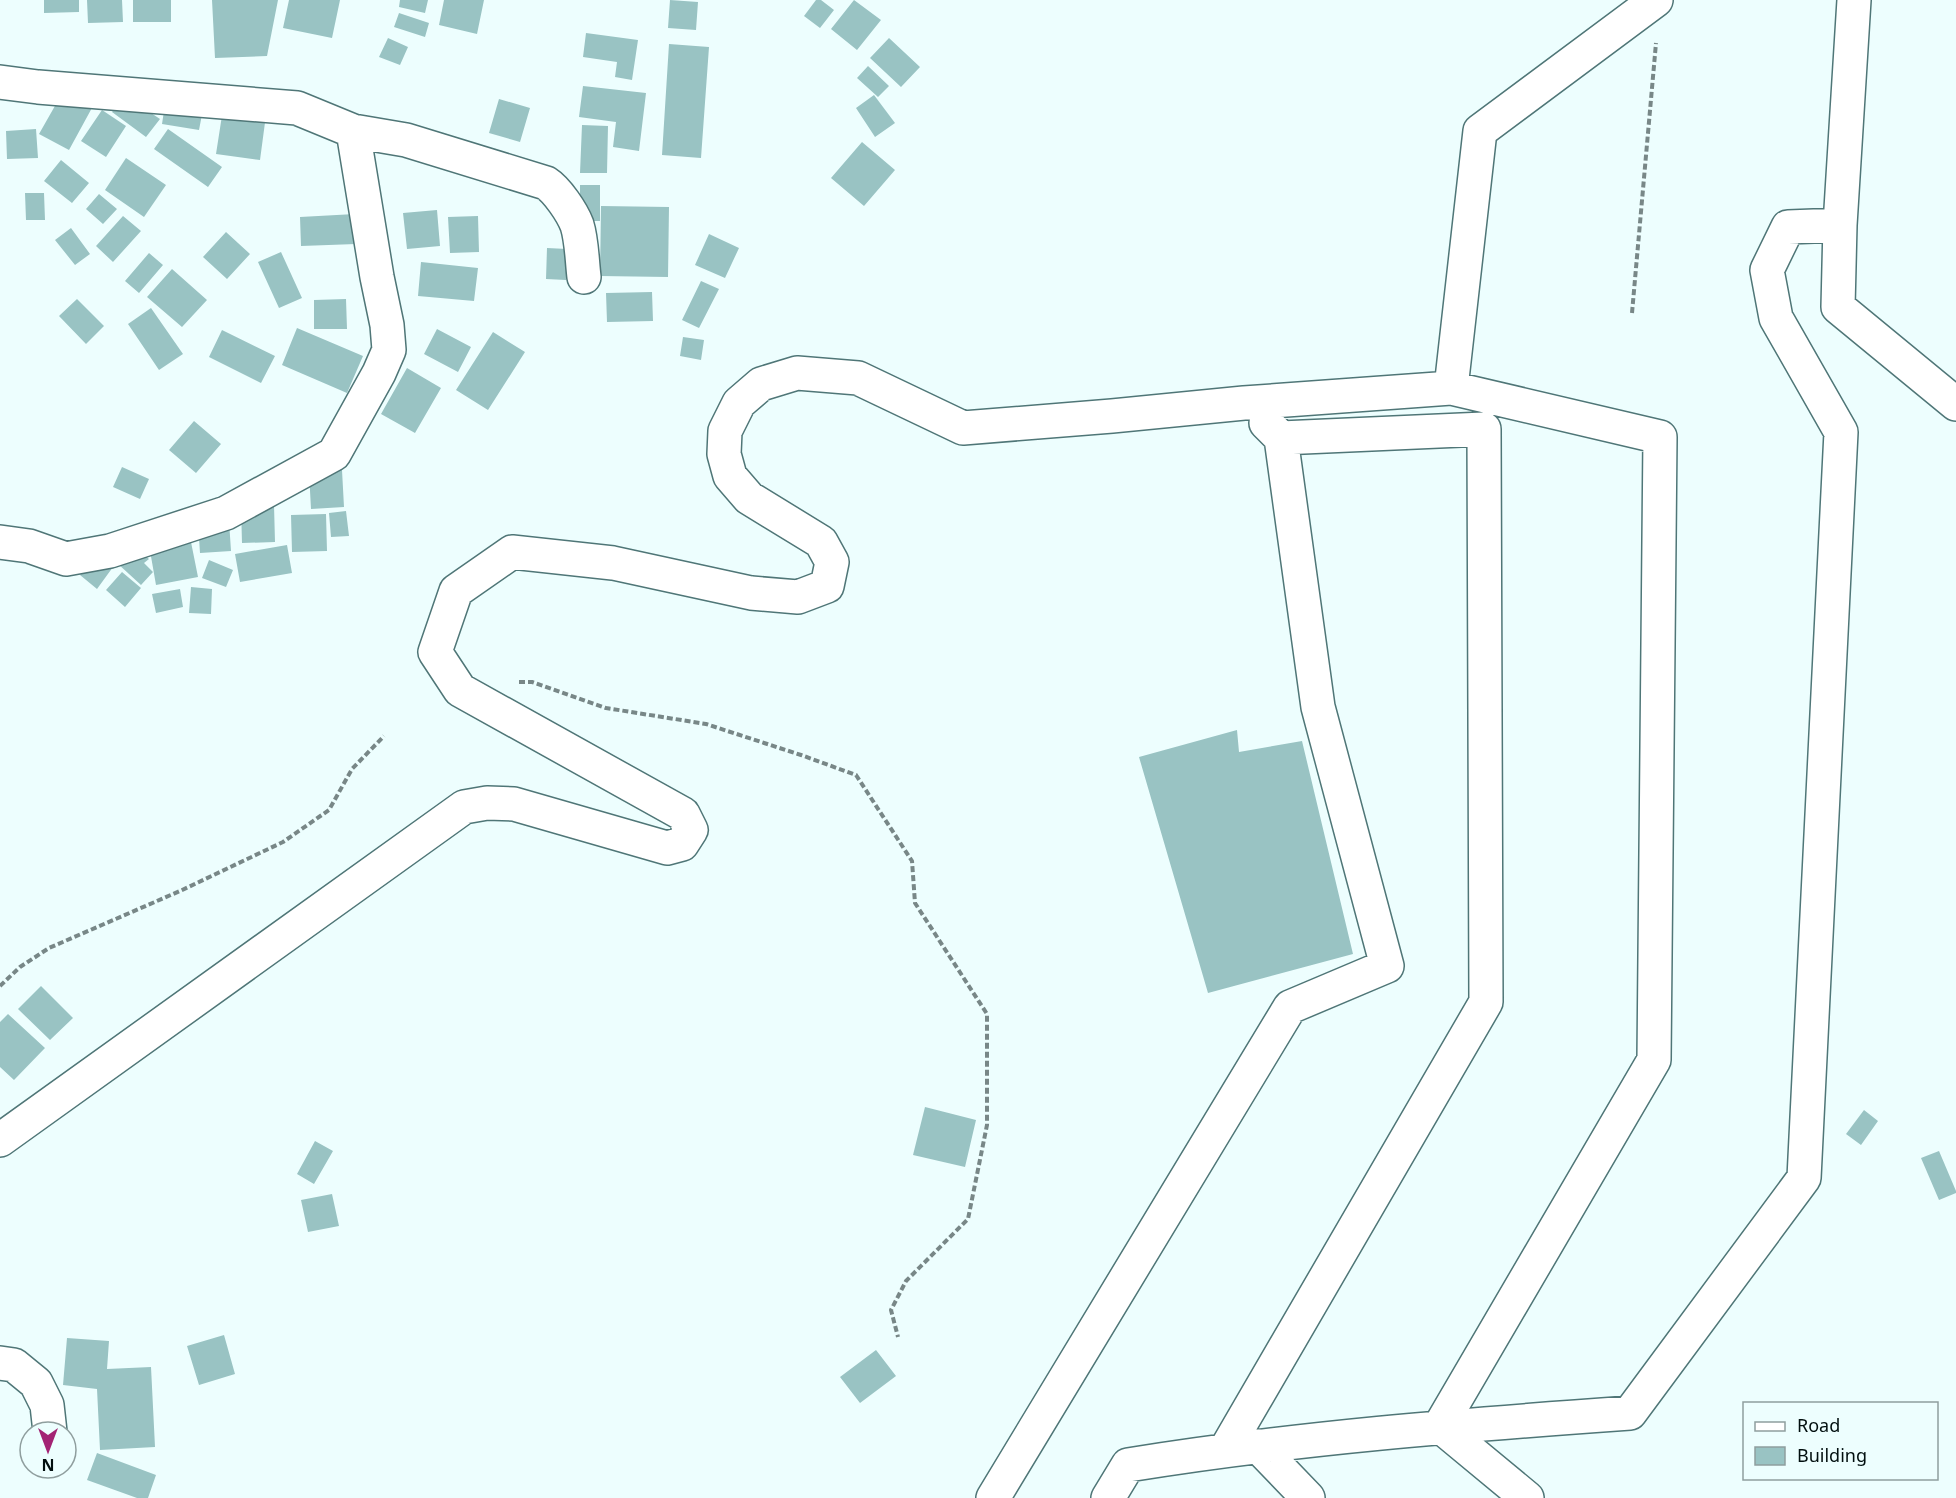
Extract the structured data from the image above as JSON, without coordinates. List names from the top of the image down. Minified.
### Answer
{"legend":["Road","Building"],"north":"bottom"}
